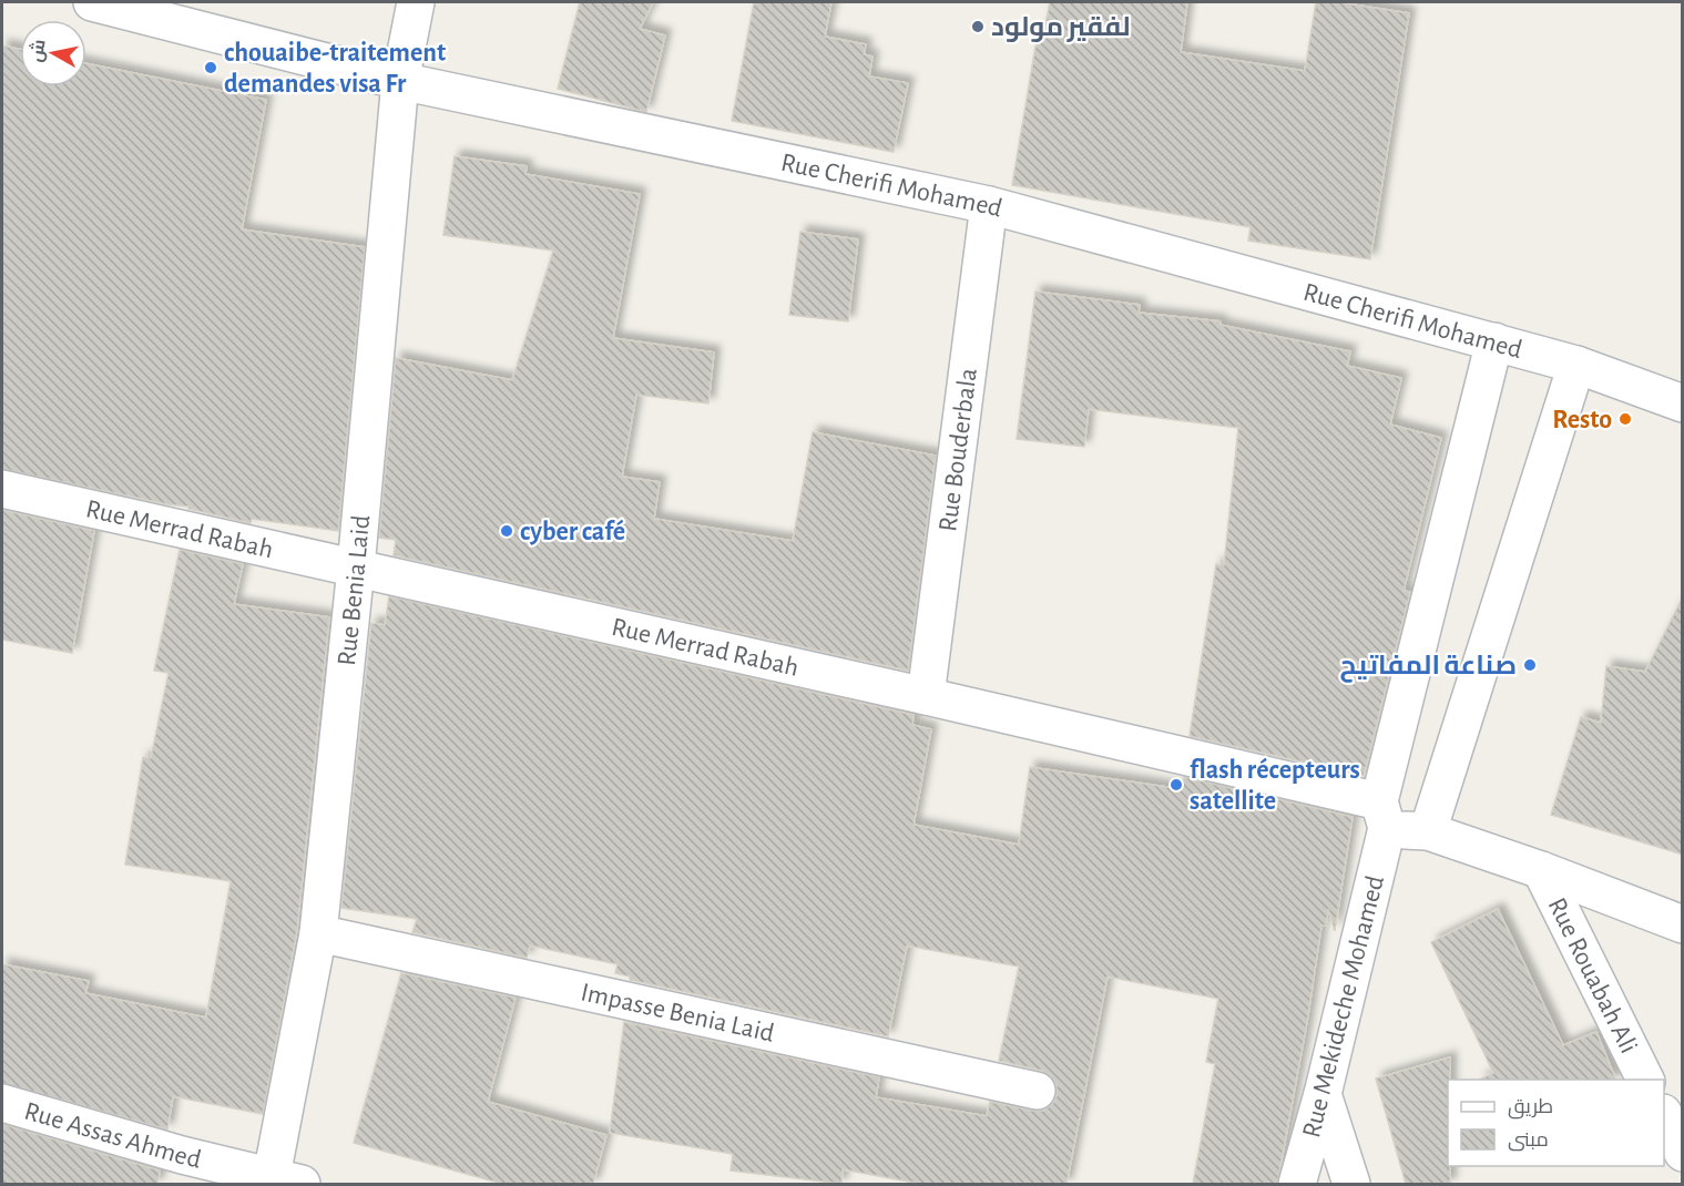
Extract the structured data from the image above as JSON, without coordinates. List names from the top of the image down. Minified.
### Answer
{"streets":{"street":["Rue Cherifi Mohamed","Rue Bouderbala","Rue Merrad Rabah","Rue Benia Laid","Rue Rouabah Ali","Rue Mekideche Mohamed","Impasse Benia Laid","Rue Assas Ahmed"]},"crossings":[["Rue Cherifi Mohamed","Rue Bouderbala"],["Rue Cherifi Mohamed","Rue Benia Laid"],["Rue Cherifi Mohamed","Rue Mekideche Mohamed"],["Rue Bouderbala","Rue Merrad Rabah"],["Rue Merrad Rabah","Rue Benia Laid"],["Rue Merrad Rabah","Rue Rouabah Ali"],["Rue Merrad Rabah","Rue Mekideche Mohamed"],["Rue Benia Laid","Impasse Benia Laid"],["Rue Benia Laid","Rue Assas Ahmed"]],"places":["لفقير مولود","chouaibe-traitement demandes visa Fr","Resto","cyber café","صناعة المفاتيح","flash récepteurs satellite"],"legend":["طريق","مبنى"],"north":"left"}
